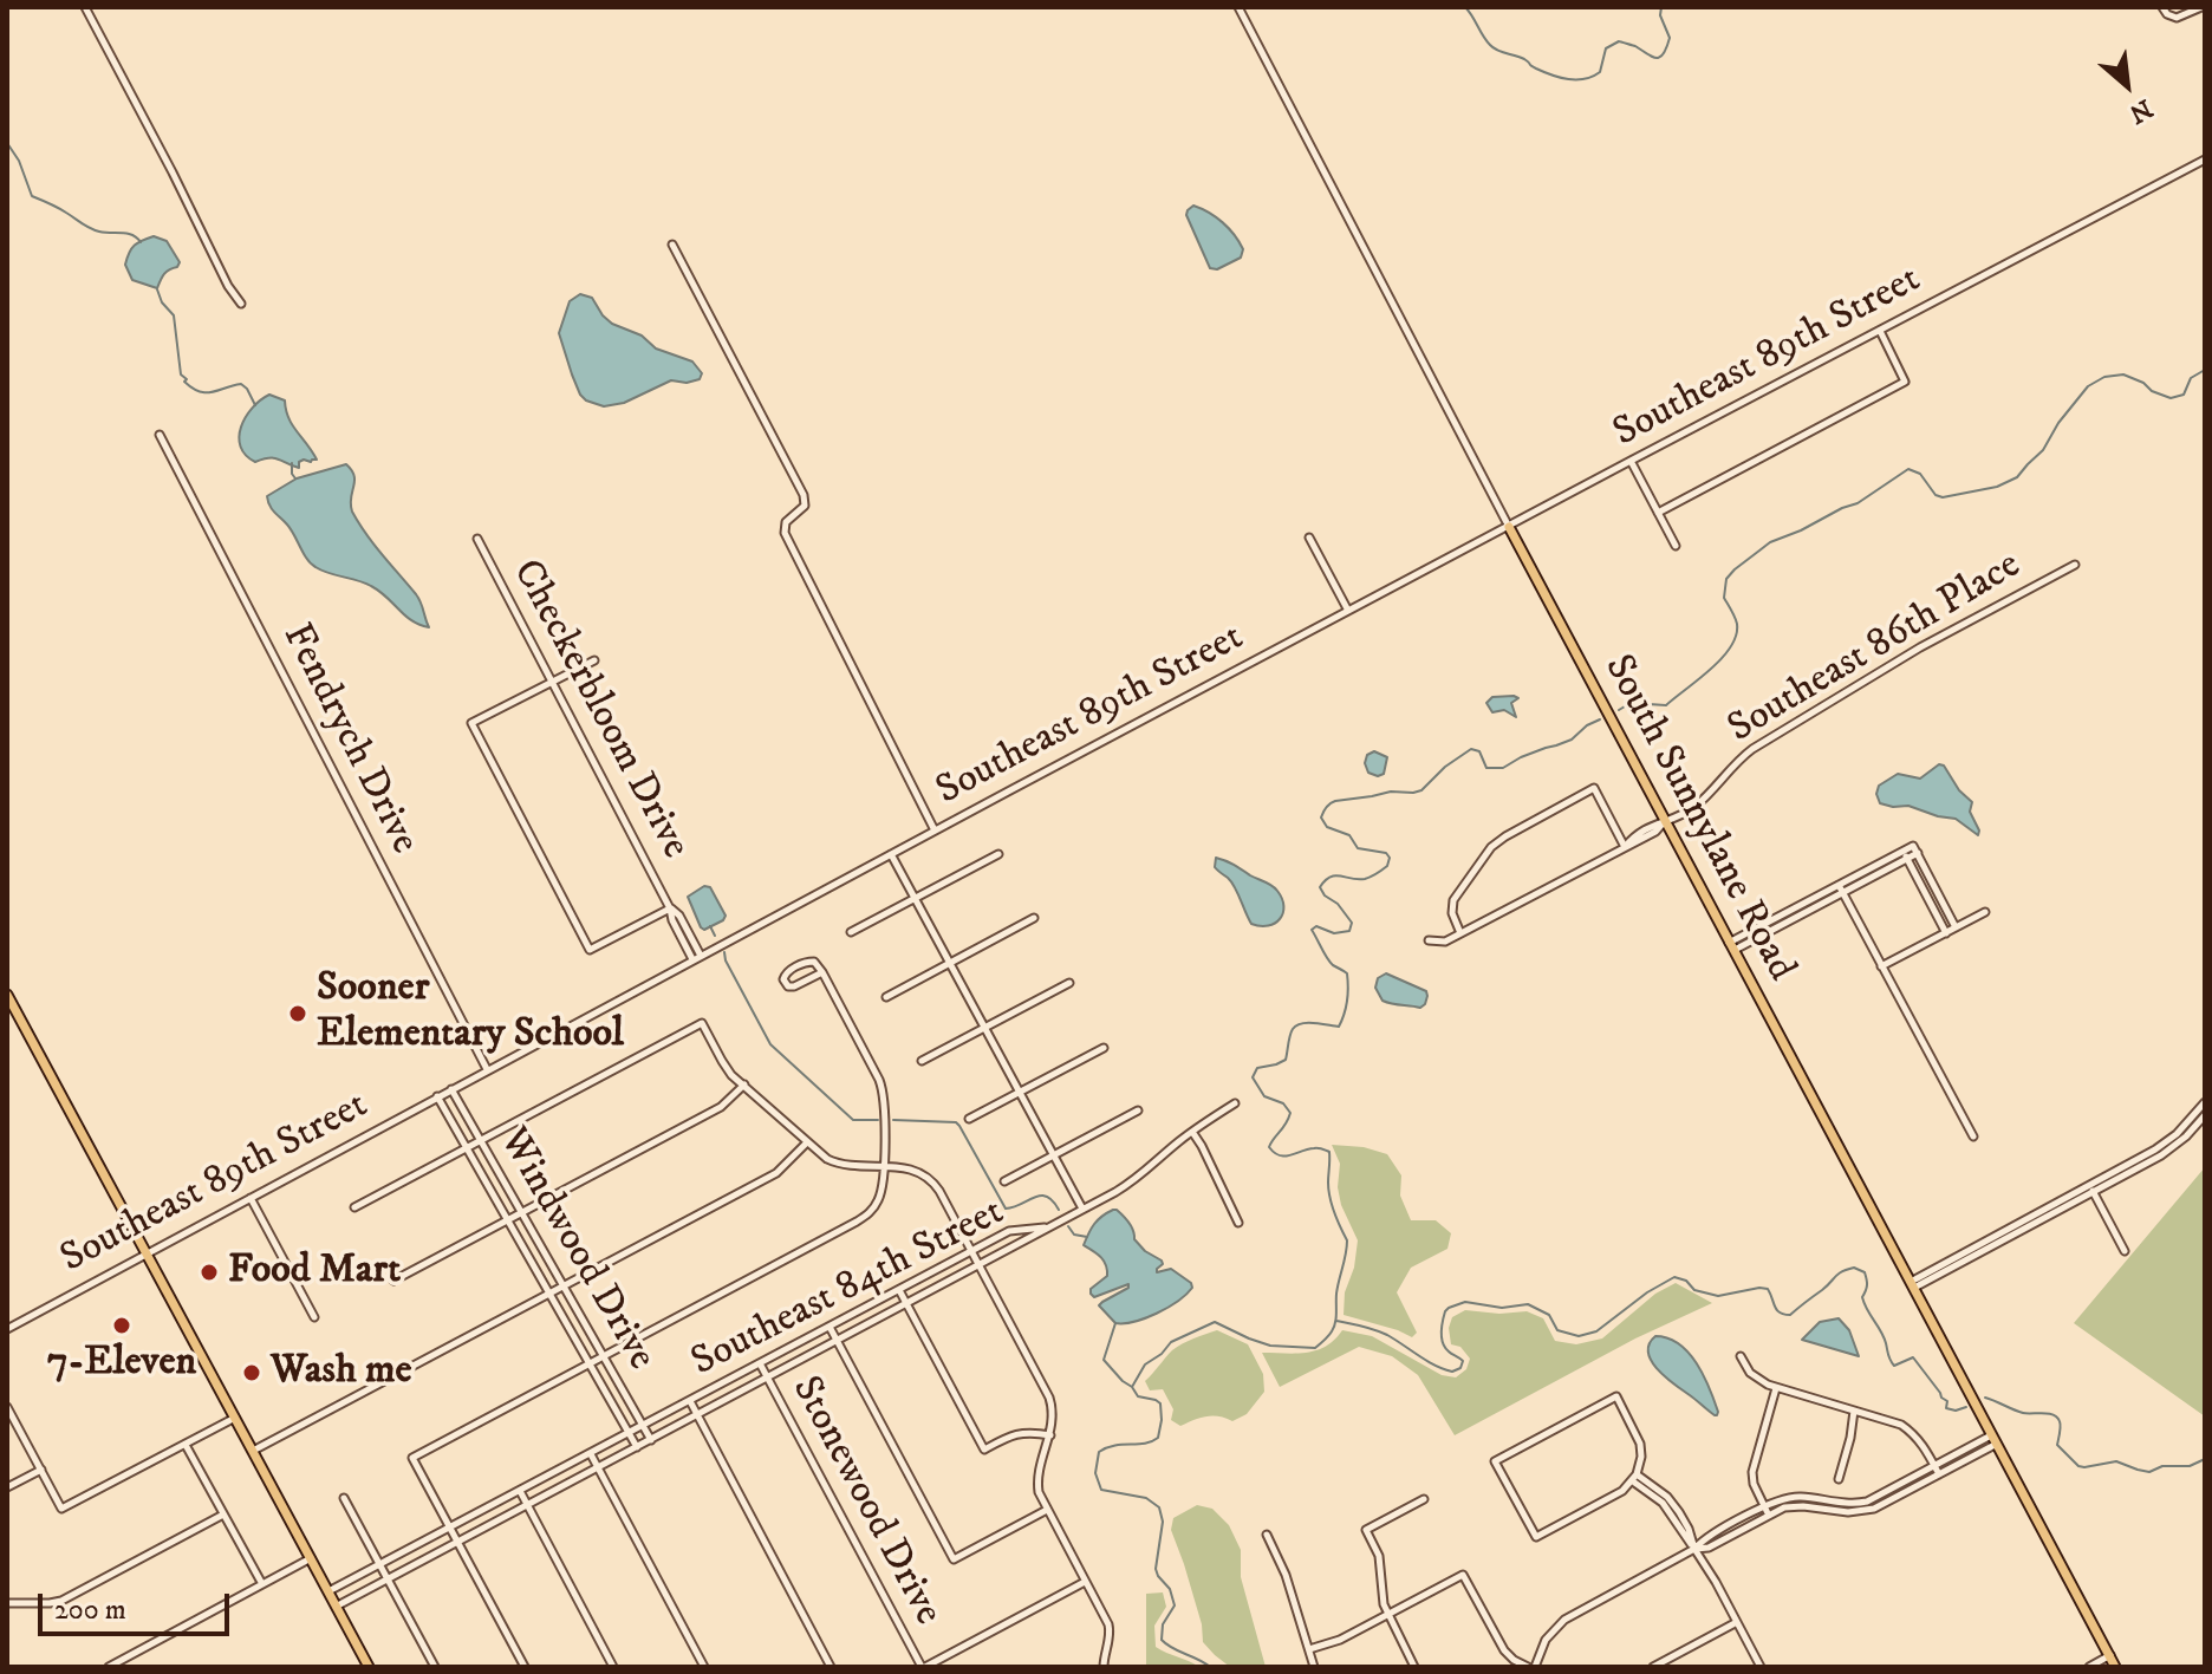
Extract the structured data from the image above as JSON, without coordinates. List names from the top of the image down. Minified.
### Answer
{"streets":{"main road":["South Sunnylane Road"],"street":["Southeast 89th Street","Southeast 86th Place","Checkerbloom Drive","Fendrych Drive","Windwood Drive","Southeast 84th Street","Stonewood Drive"]},"crossings":[["Southeast 89th Street","Checkerbloom Drive"],["Southeast 89th Street","Fendrych Drive"],["Southeast 89th Street","South Sunnylane Road"],["Southeast 89th Street","Windwood Drive"],["Southeast 86th Place","South Sunnylane Road"],["Windwood Drive","Southeast 84th Street"],["Southeast 84th Street","Stonewood Drive"]],"places":["Sooner Elementary School","Food Mart","7-Eleven","Wash me"],"scale_bar":"200 m","north":"bottom right"}
